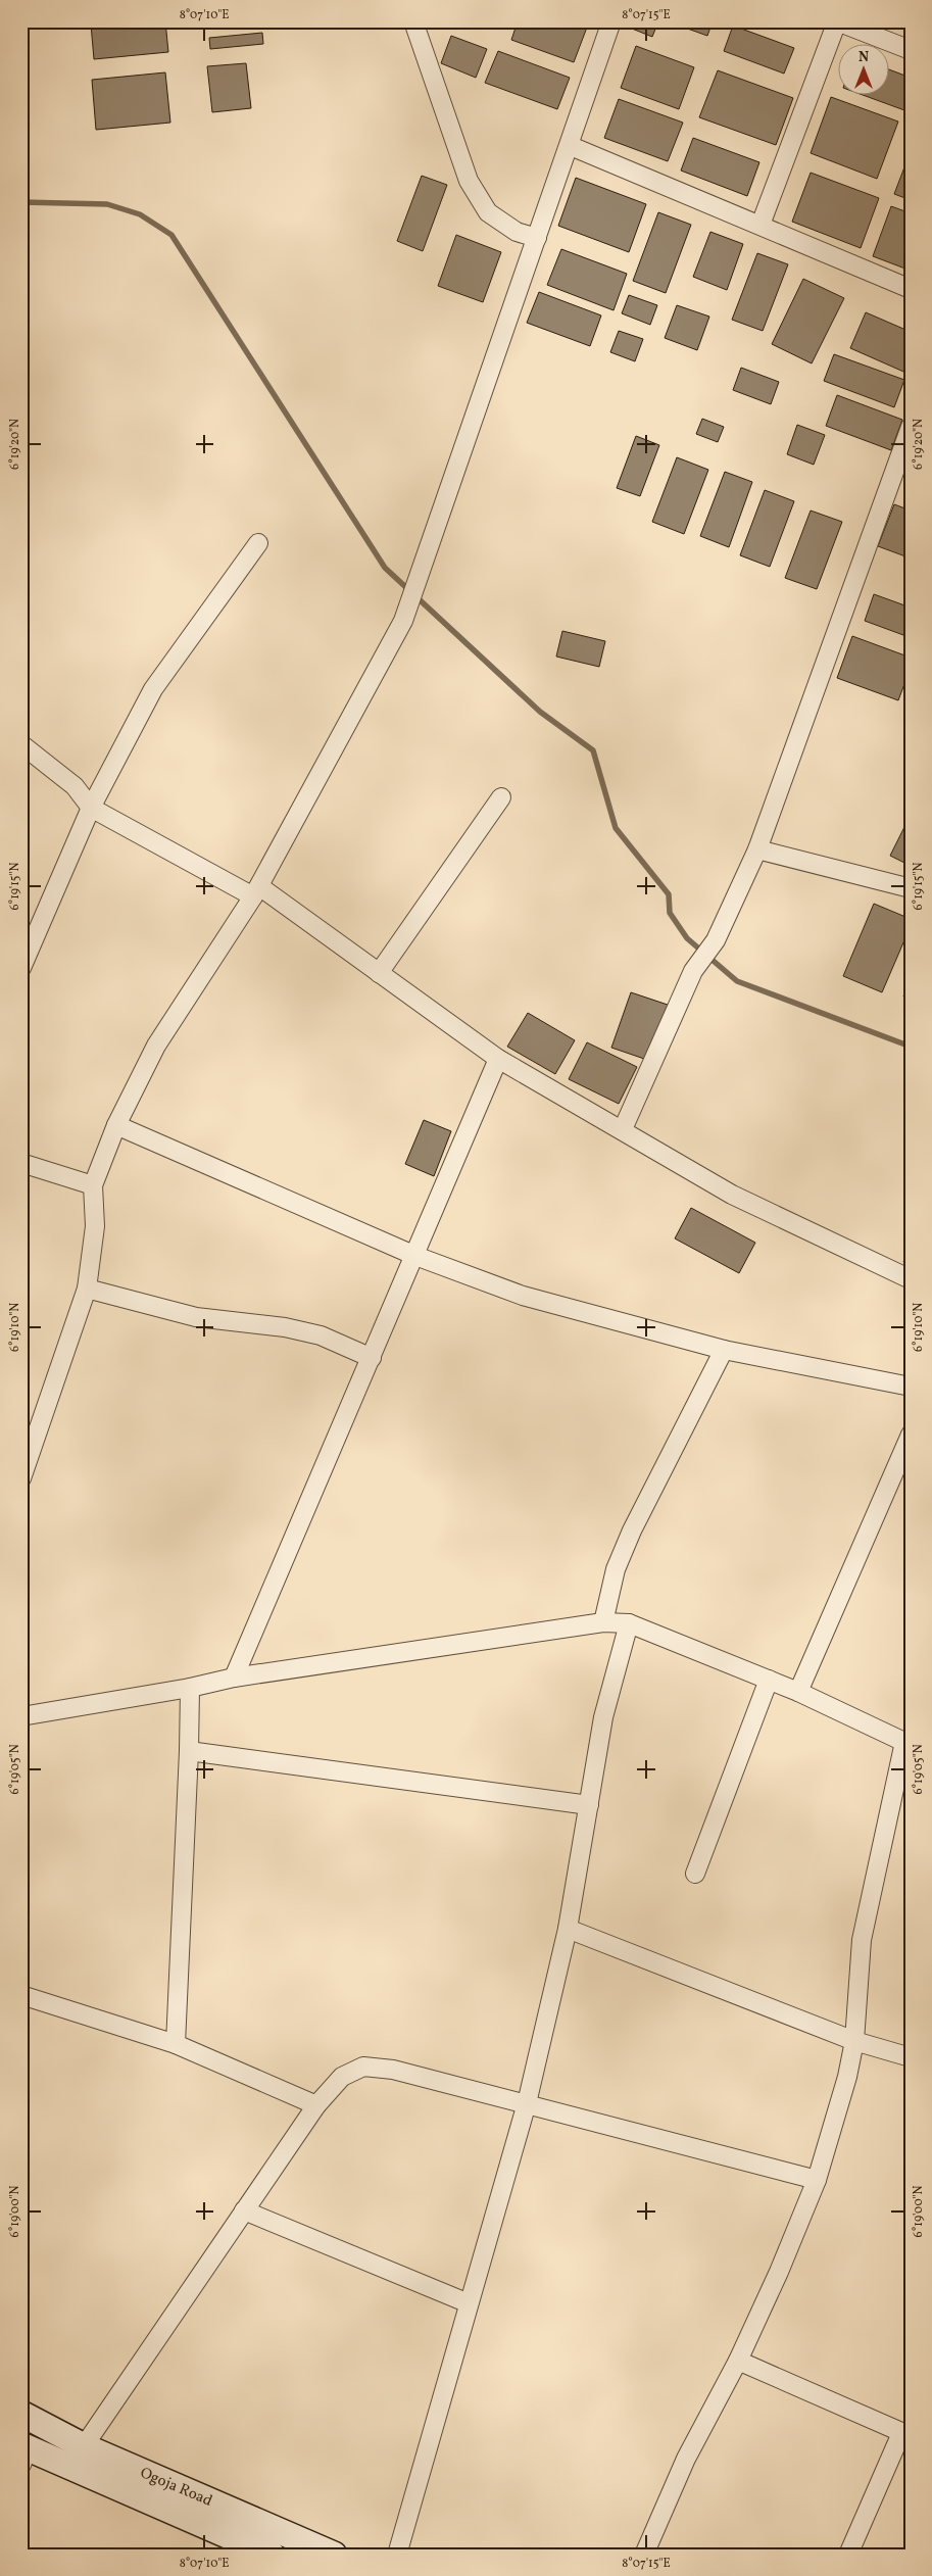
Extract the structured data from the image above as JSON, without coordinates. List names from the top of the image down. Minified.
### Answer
{"streets":{"main road":["Ogoja Road"]},"north":"top","coordinates":["8°07'10\"E","8°07'15\"E","6°19'20\"N","6°19'15\"N","6°19'10\"N","6°19'05\"N","6°19'00\"N"]}
